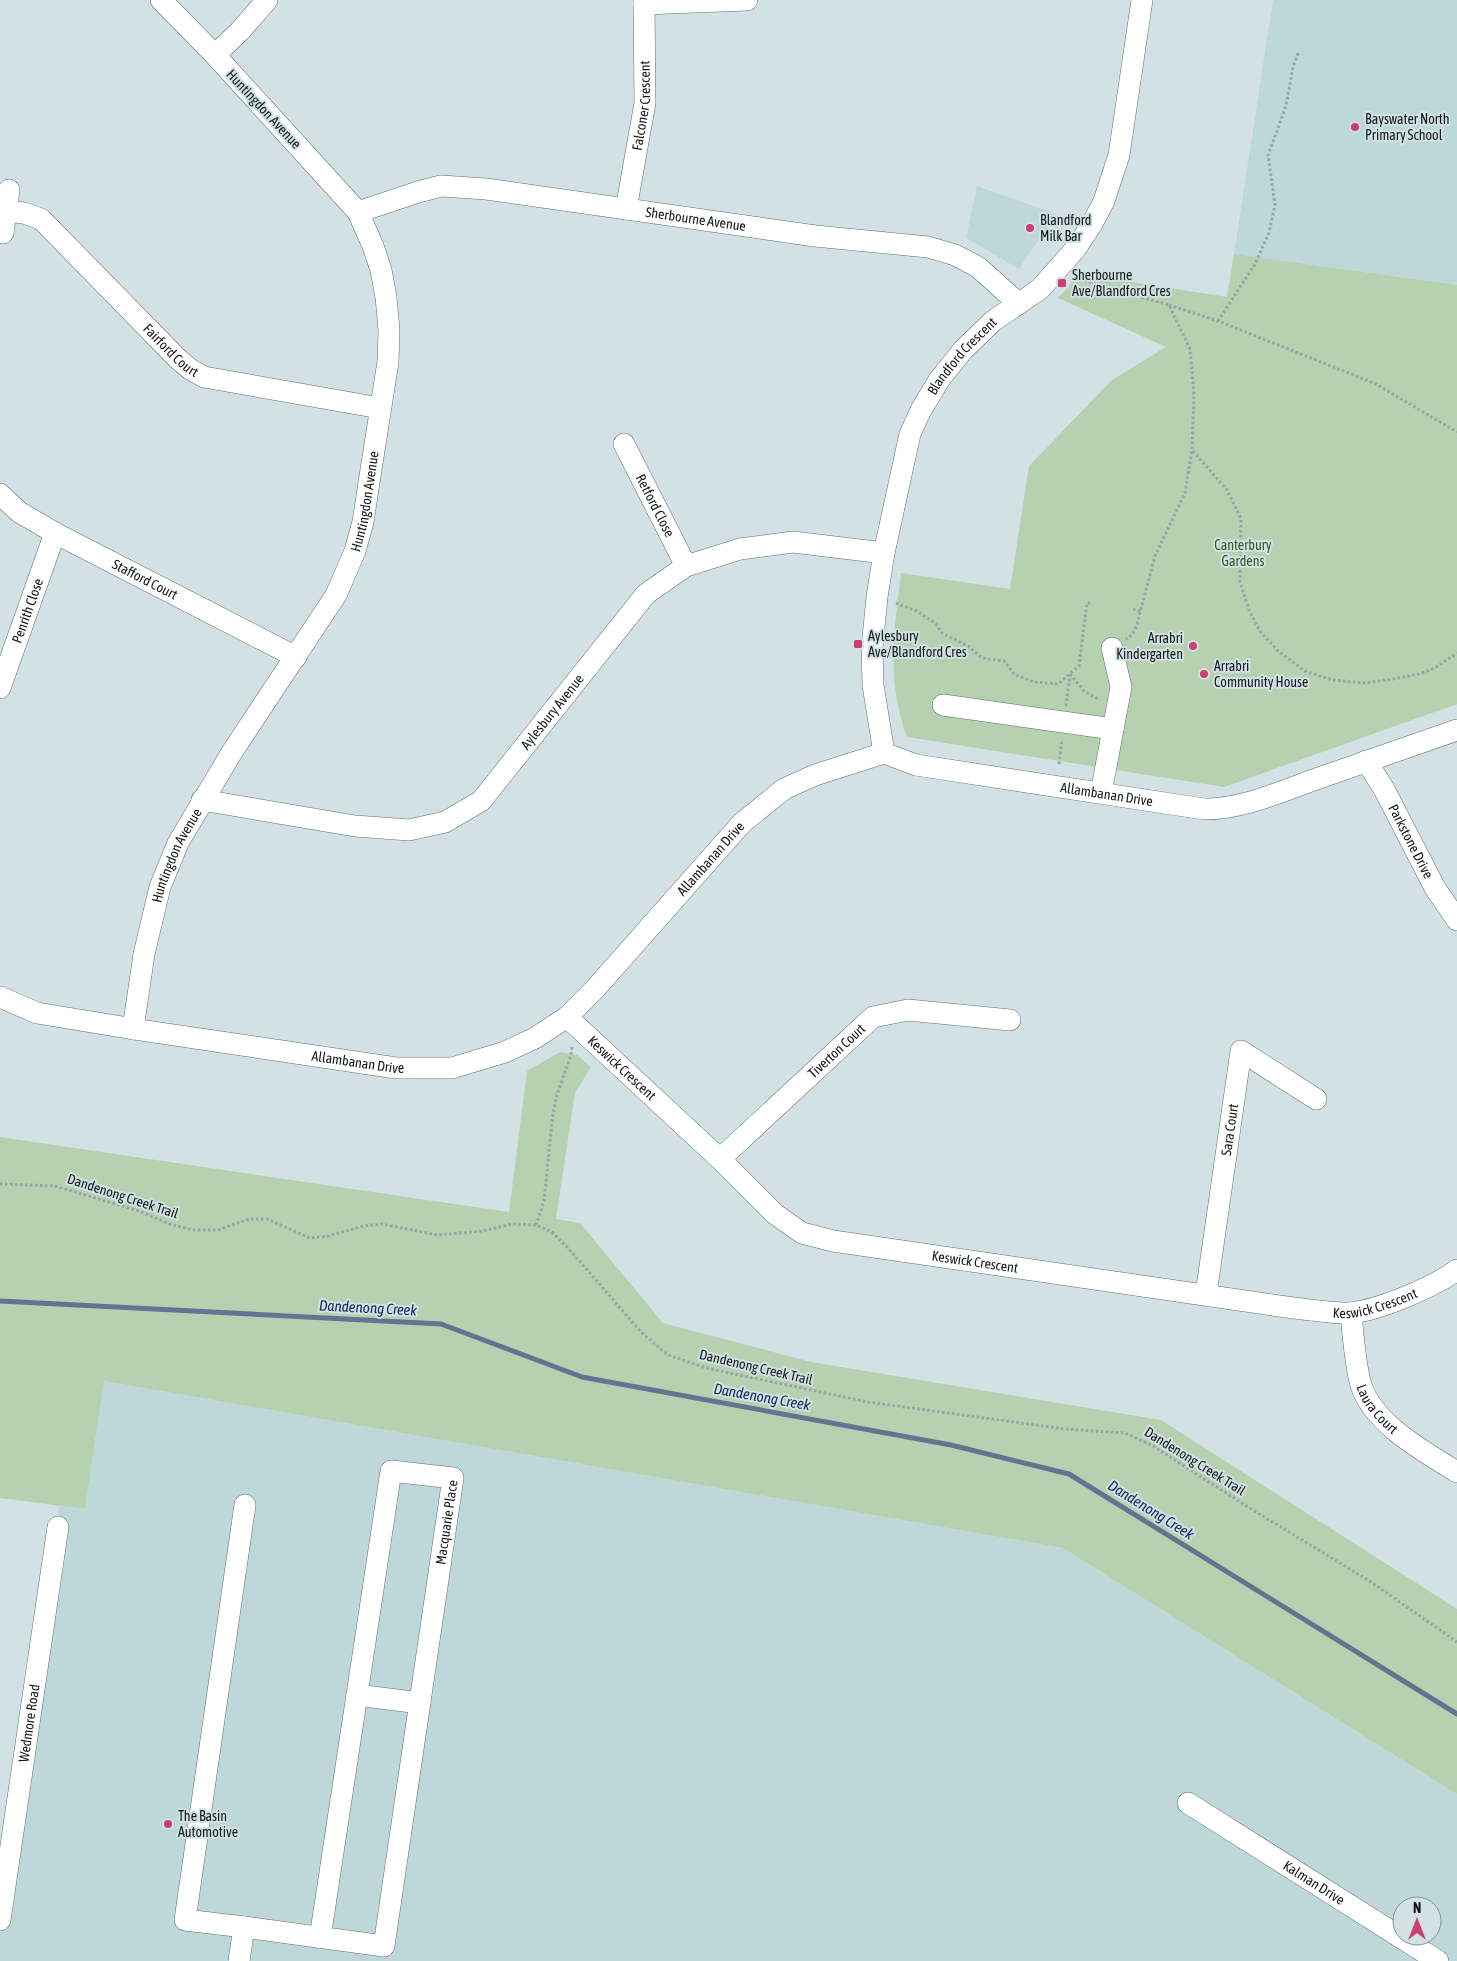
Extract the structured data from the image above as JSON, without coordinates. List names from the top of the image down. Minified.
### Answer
{"streets":{"street":["Falconer Crescent","Huntingdon Avenue","Sherbourne Avenue","Fairford Court","Blandford Crescent","Retford Close","Stafford Court","Penrith Close","Aylesbury Avenue","Allambanan Drive","Parkstone Drive","Tiverton Court","Keswick Crescent","Sara Court","Laura Court","Macquarie Place","Wedmore Road","Kalman Drive"],"path":["Dandenong Creek Trail"]},"crossings":[["Falconer Crescent","Sherbourne Avenue"],["Huntingdon Avenue","Sherbourne Avenue"],["Huntingdon Avenue","Fairford Court"],["Huntingdon Avenue","Stafford Court"],["Huntingdon Avenue","Aylesbury Avenue"],["Huntingdon Avenue","Allambanan Drive"],["Sherbourne Avenue","Blandford Crescent"],["Blandford Crescent","Aylesbury Avenue"],["Blandford Crescent","Allambanan Drive"],["Retford Close","Aylesbury Avenue"],["Stafford Court","Penrith Close"],["Allambanan Drive","Parkstone Drive"],["Allambanan Drive","Keswick Crescent"],["Tiverton Court","Keswick Crescent"],["Keswick Crescent","Sara Court"],["Keswick Crescent","Laura Court"]],"water":["Dandenong Creek"],"parks":["Canterbury Gardens"],"places":{"other":["Bayswater North Primary School","Blandford Milk Bar","Arrabri Kindergarten","Arrabri Community House","The Basin Automotive"],"transit":["Sherbourne Ave/Blandford Cres","Aylesbury Ave/Blandford Cres"]},"north":"top"}
